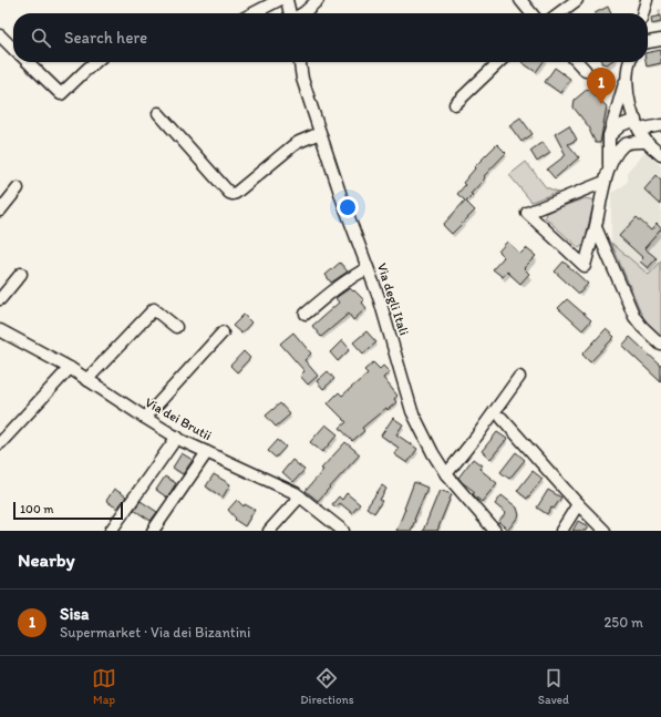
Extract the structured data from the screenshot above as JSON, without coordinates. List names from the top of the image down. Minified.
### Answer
{"streets":{"street":["Via degli Itali","Via dei Brutii"]},"scale_bar":"100 m","page":{"search":"Search here","pins":"1","scale":"100 m","heading":"Nearby","list":[{"mark":"1","name":"Sisa","note":"Supermarket · Via dei Bizantini","value":"250 m"}],"nav":["Map","Directions","Saved"]}}
